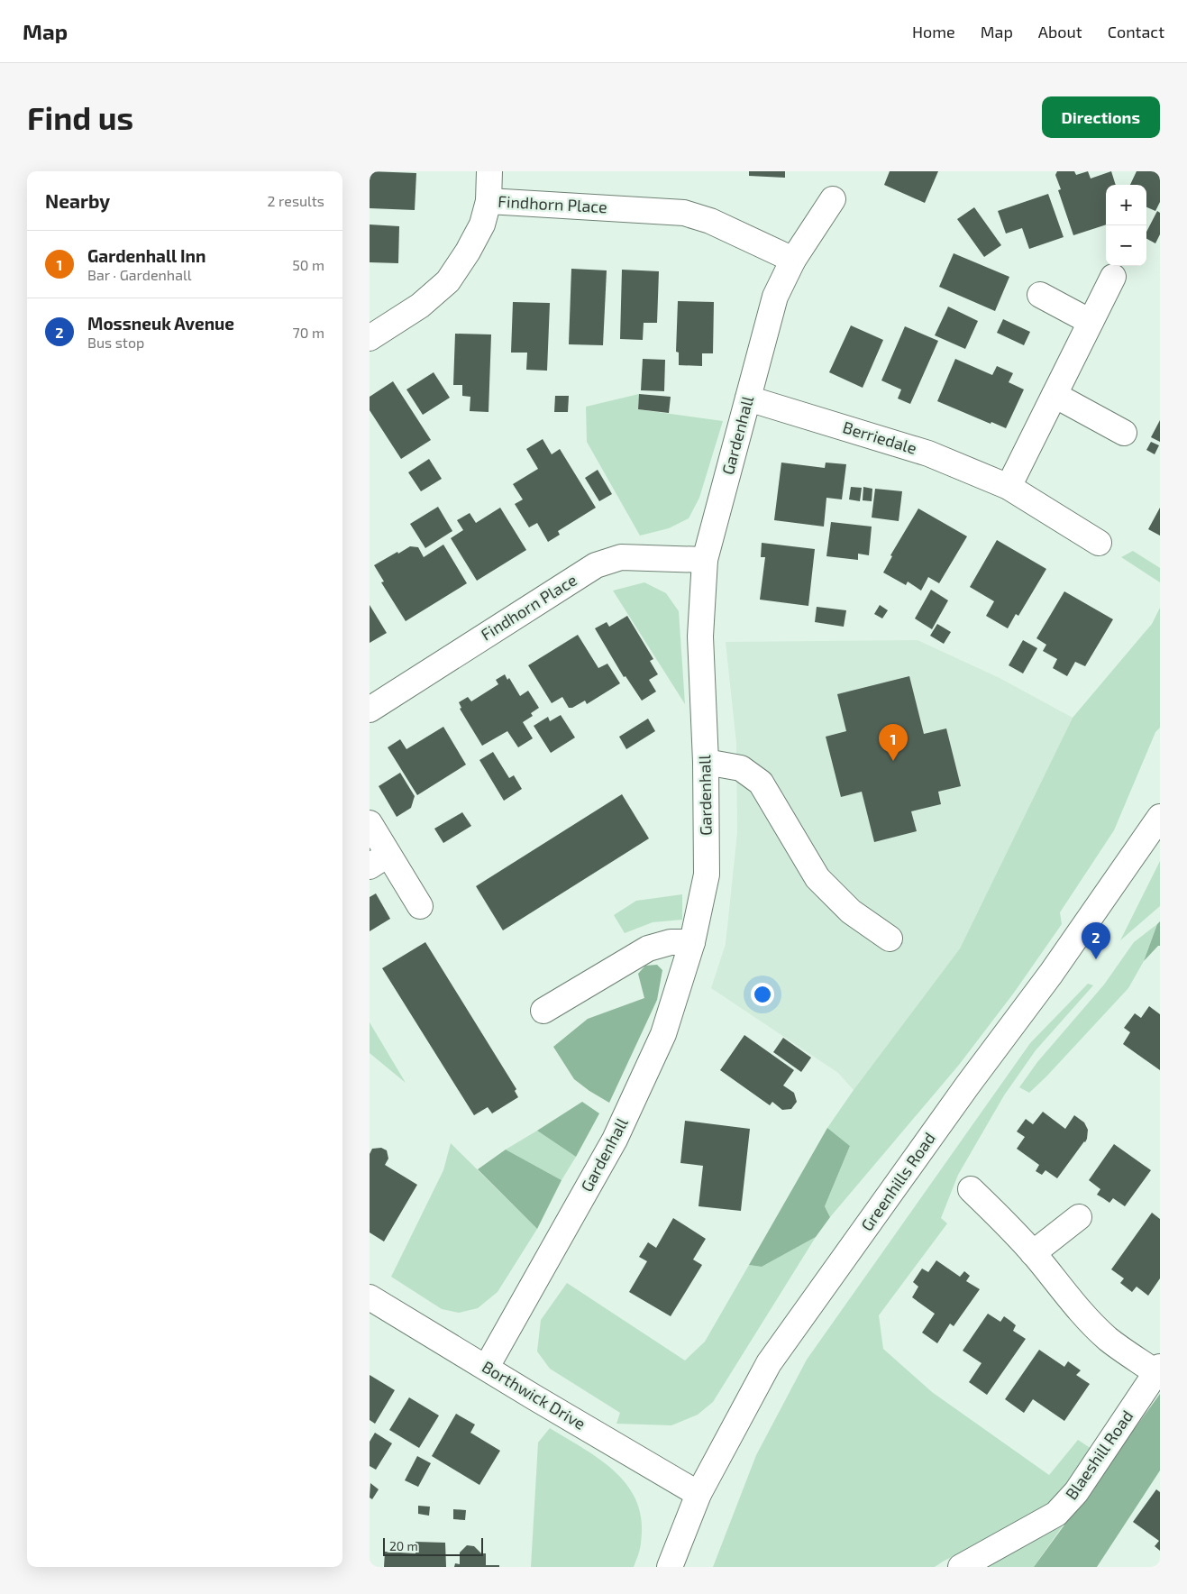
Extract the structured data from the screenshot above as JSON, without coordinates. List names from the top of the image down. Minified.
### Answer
{"streets":{"street":["Findhorn Place","Gardenhall","Berriedale","Greenhills Road","Borthwick Drive","Blaeshill Road"]},"crossings":[["Findhorn Place","Gardenhall"],["Gardenhall","Berriedale"],["Gardenhall","Borthwick Drive"],["Greenhills Road","Borthwick Drive"]],"scale_bar":"20 m","page":{"header":"Map","nav":["Home","Map","About","Contact"],"buttons":"Directions","title":"Find us","heading":["Nearby","2 results"],"map_buttons":["+","−"],"list":[{"mark":"1","name":"Gardenhall Inn","note":"Bar · Gardenhall","value":"50 m"},{"mark":"2","name":"Mossneuk Avenue","note":"Bus stop","value":"70 m"}],"pins":["1","2"],"scale":"20 m"}}
